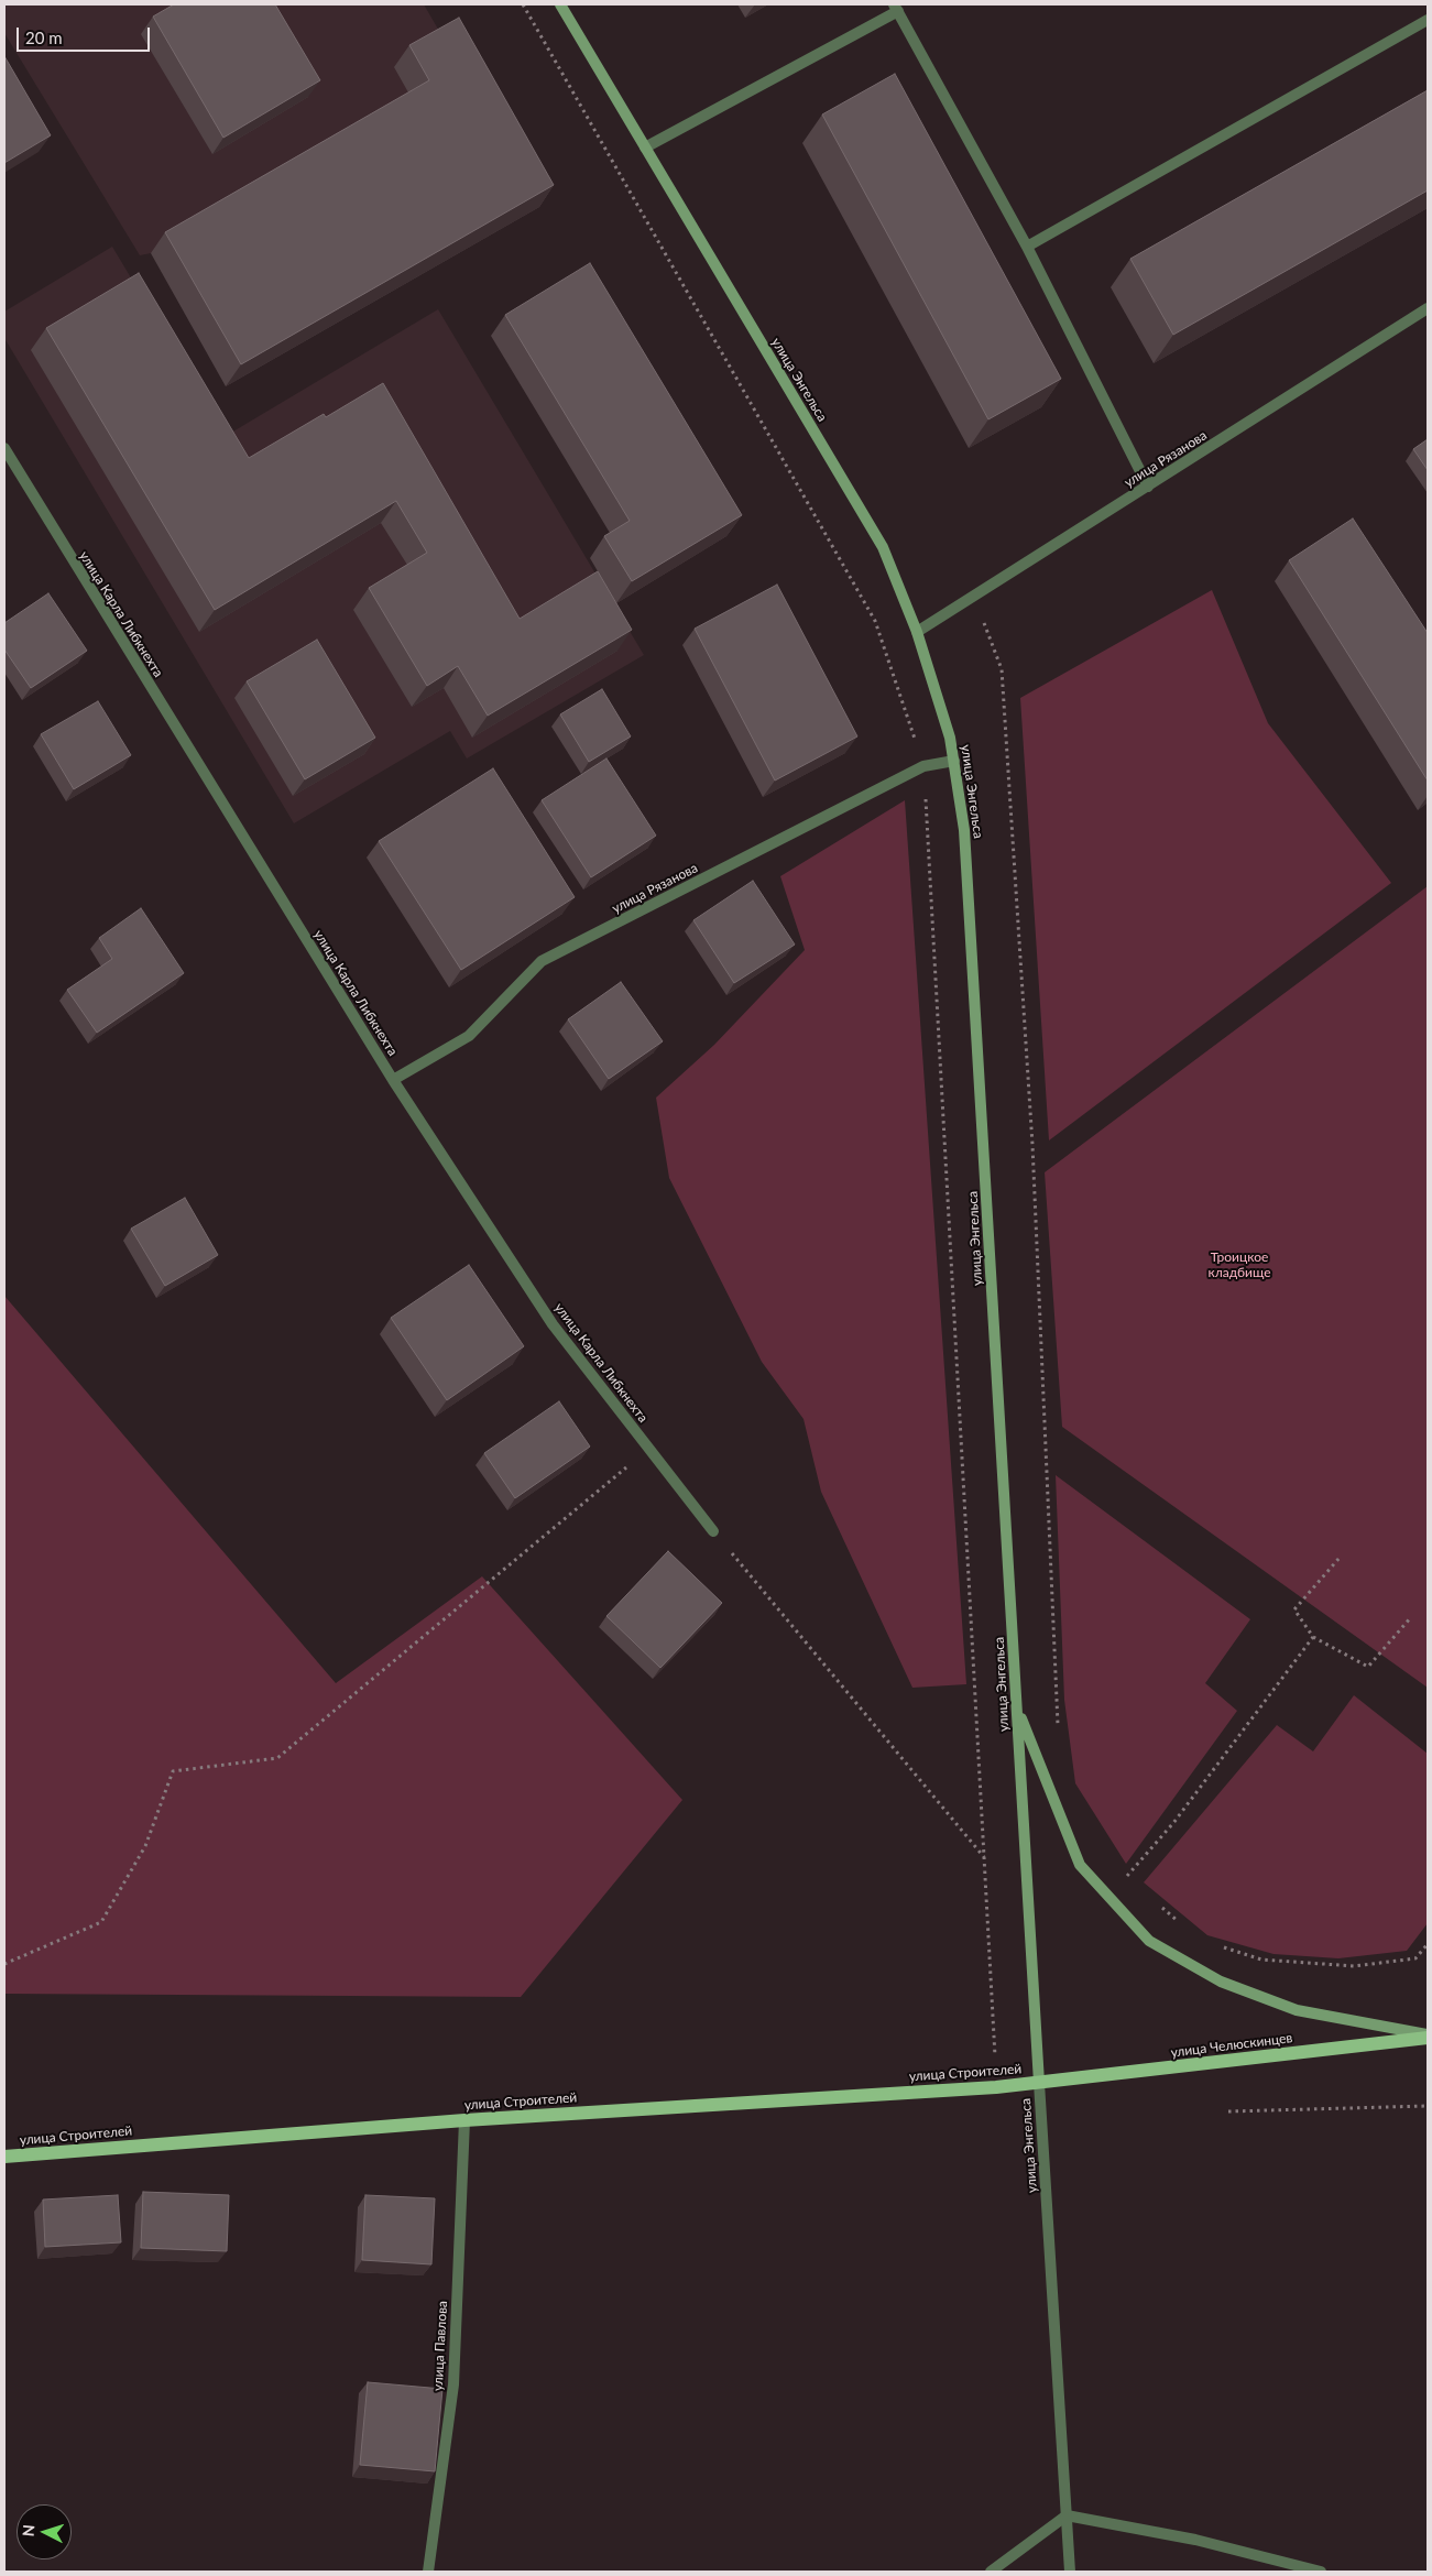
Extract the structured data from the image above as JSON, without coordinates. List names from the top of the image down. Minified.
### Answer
{"streets":{"main road":["улица Энгельса","улица Челюскинцев","улица Строителей"],"street":["улица Рязанова","улица Карла Либкнехта","улица Павлова"]},"crossings":[["улица Энгельса","улица Рязанова"],["улица Энгельса","улица Челюскинцев"],["улица Энгельса","улица Строителей"],["улица Рязанова","улица Карла Либкнехта"],["улица Челюскинцев","улица Строителей"],["улица Строителей","улица Павлова"]],"parks":["Троицкое кладбище"],"scale_bar":"20 m","north":"left"}
